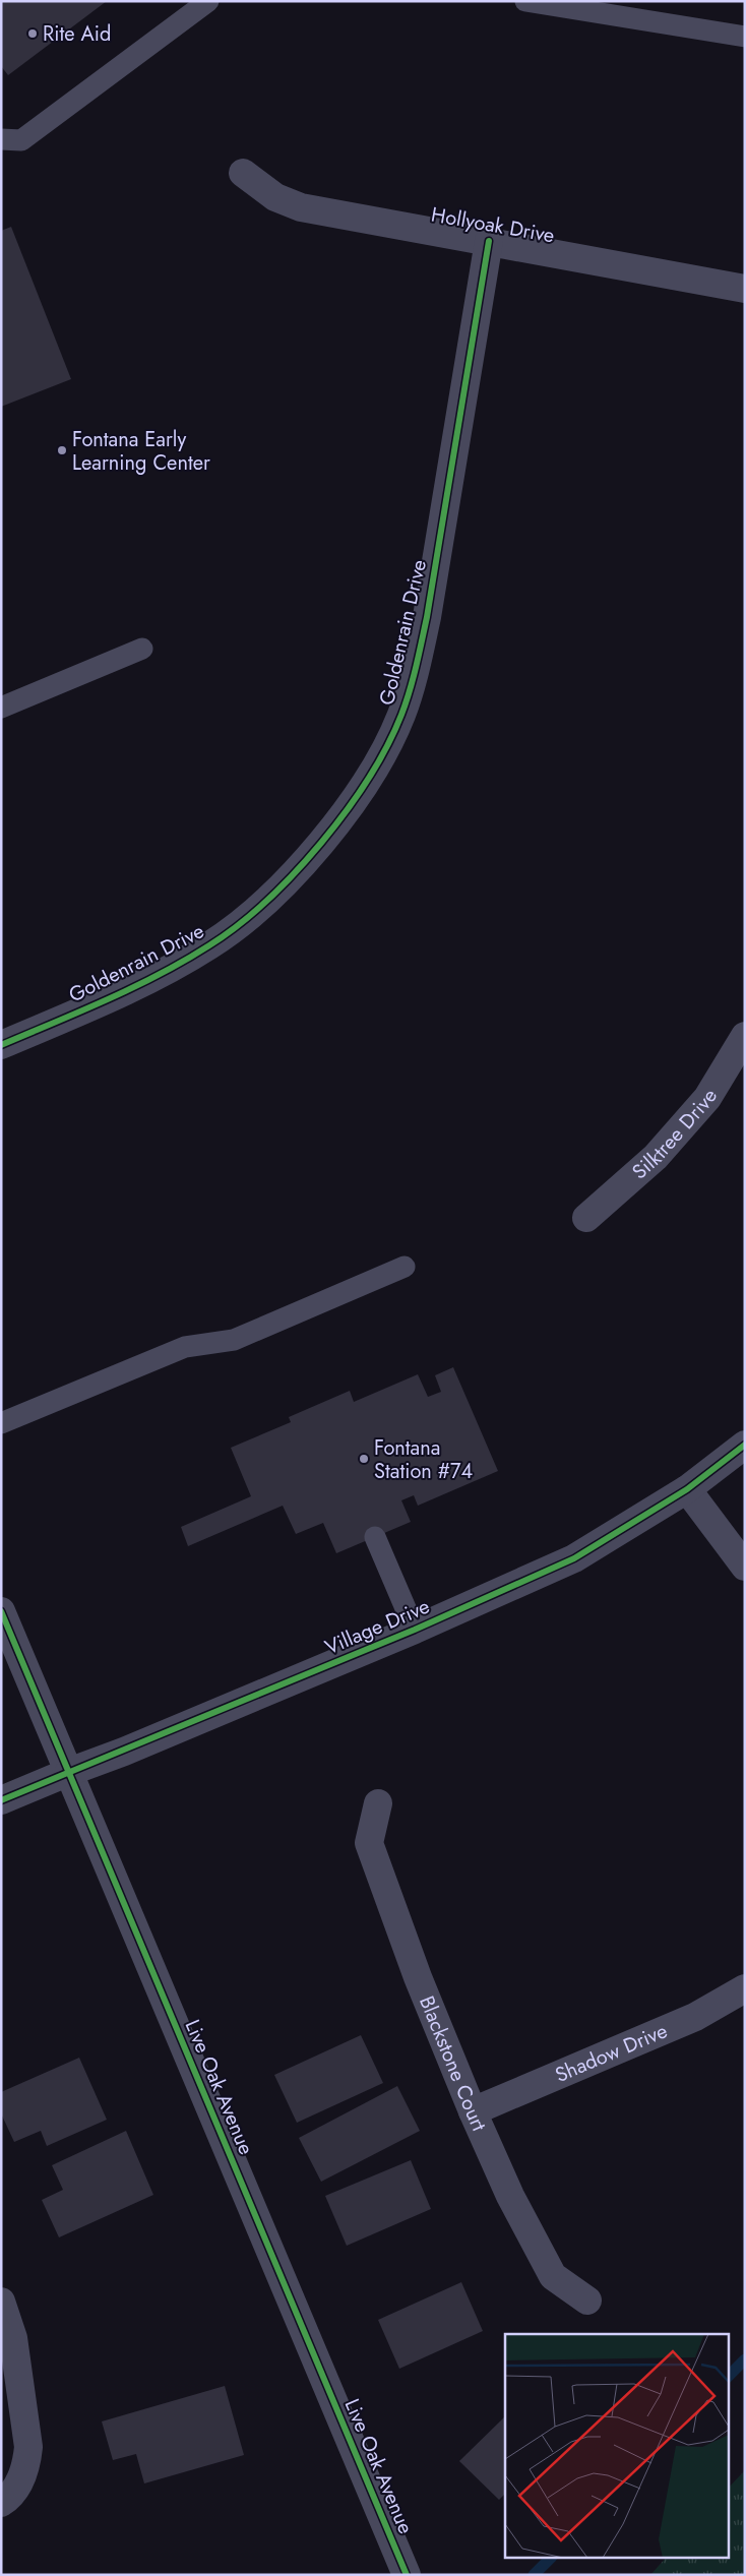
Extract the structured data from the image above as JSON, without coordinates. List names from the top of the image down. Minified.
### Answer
{"streets":{"street":["Hollyoak Drive","Goldenrain Drive","Silktree Drive","Village Drive","Shadow Drive","Blackstone Court","Live Oak Avenue"]},"crossings":[["Hollyoak Drive","Goldenrain Drive"],["Village Drive","Live Oak Avenue"],["Shadow Drive","Blackstone Court"]],"places":["Rite Aid","Fontana Early Learning Center","Fontana Station #74"]}
